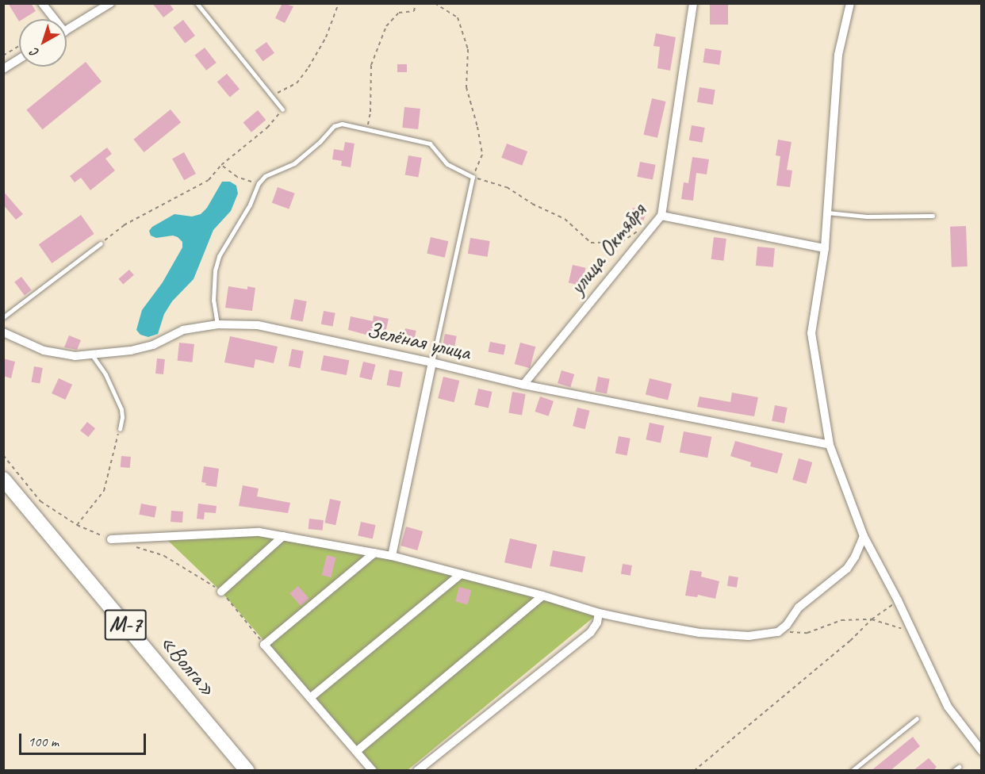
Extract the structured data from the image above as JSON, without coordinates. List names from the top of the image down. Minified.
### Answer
{"streets":{"highway":["М-7","«Волга»"],"street":["улица Октября","Зелёная улица"]},"crossings":[["улица Октября","Зелёная улица"]],"scale_bar":"100 m","north":"bottom left"}
